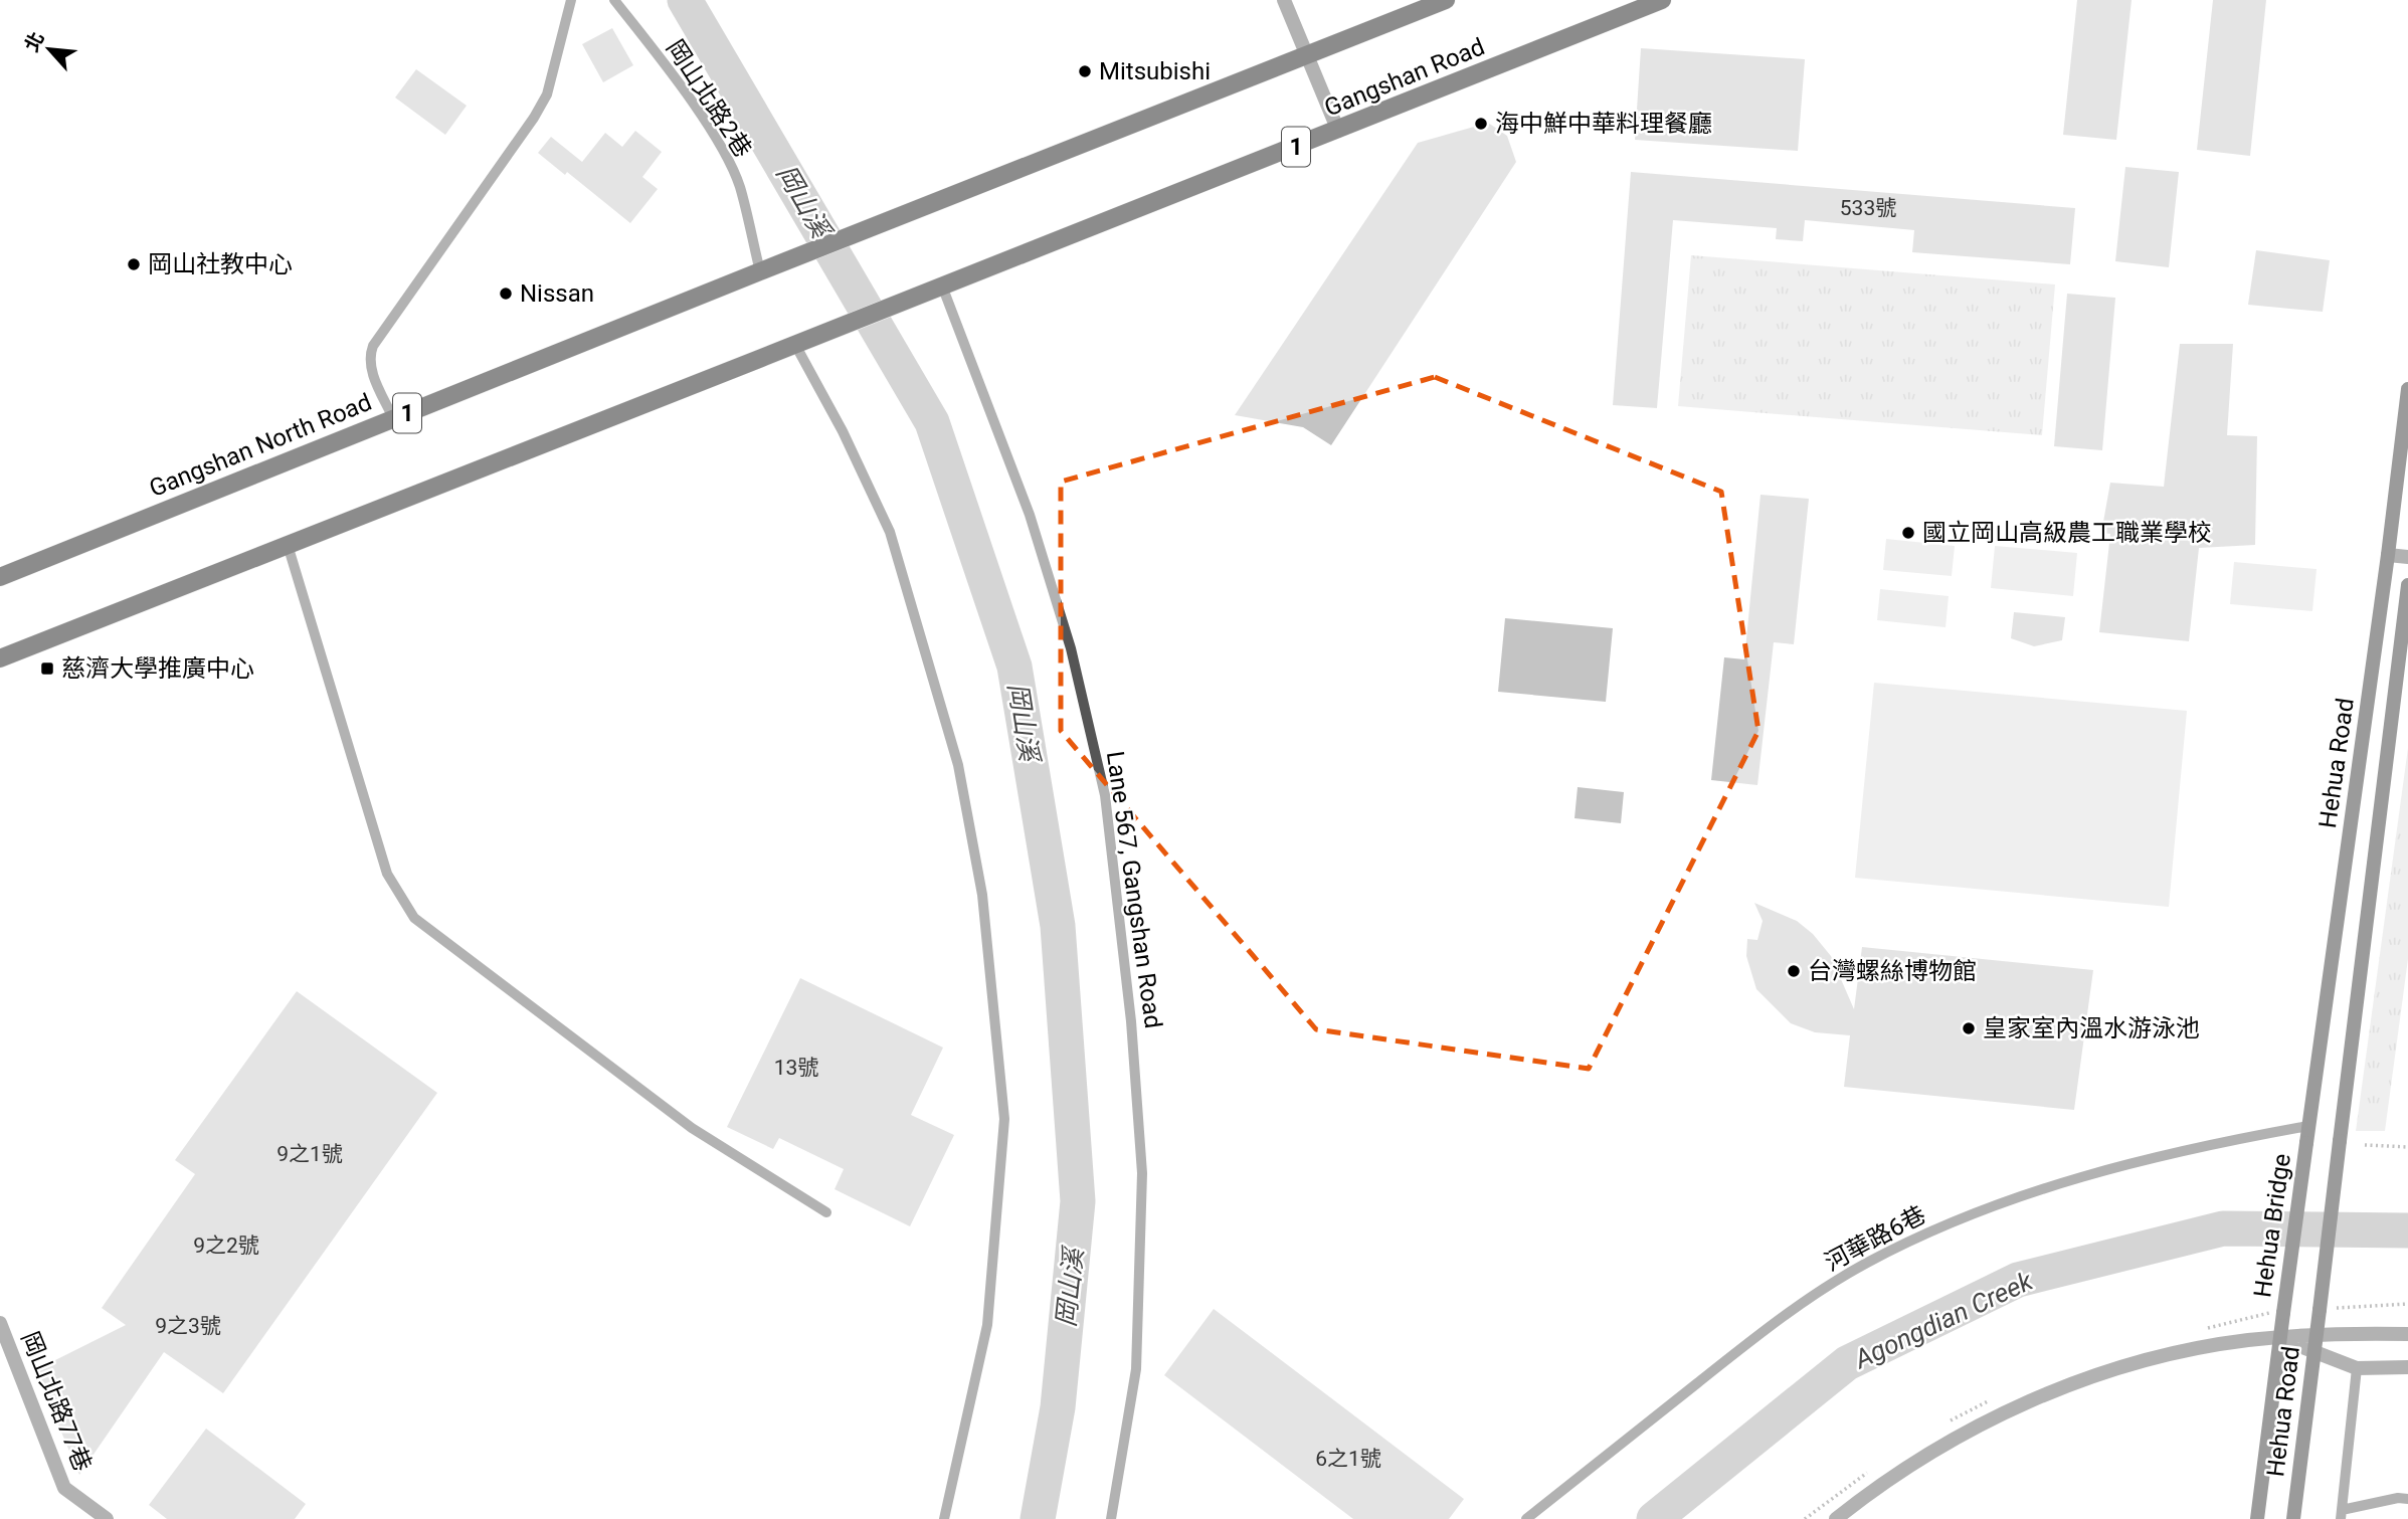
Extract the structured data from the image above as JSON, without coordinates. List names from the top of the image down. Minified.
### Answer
{"streets":{"main road":["Gangshan Road","1","Gangshan North Road"],"street":["Hehua Road","Hehua Bridge","岡山北路77巷"],"lane":["岡山北路2巷","Lane 567, Gangshan Road","河華路6巷"]},"crossings":[["Gangshan Road","1"],["Gangshan Road","Lane 567, Gangshan Road"],["岡山北路2巷","Gangshan North Road"],["1","Gangshan North Road"],["1","Lane 567, Gangshan Road"],["Hehua Road","Hehua Bridge"],["Hehua Road","河華路6巷"]],"water":["岡山溪","Agongdian Creek"],"places":{"other":["Mitsubishi","海中鮮中華料理餐廳","岡山社教中心","Nissan","國立岡山高級農工職業學校","台灣螺絲博物館","皇家室內溫水游泳池"],"transit":["慈濟大學推廣中心"]},"house_numbers":["533號","13號","9之1號","9之2號","9之3號","6之1號"],"north":"top left"}
